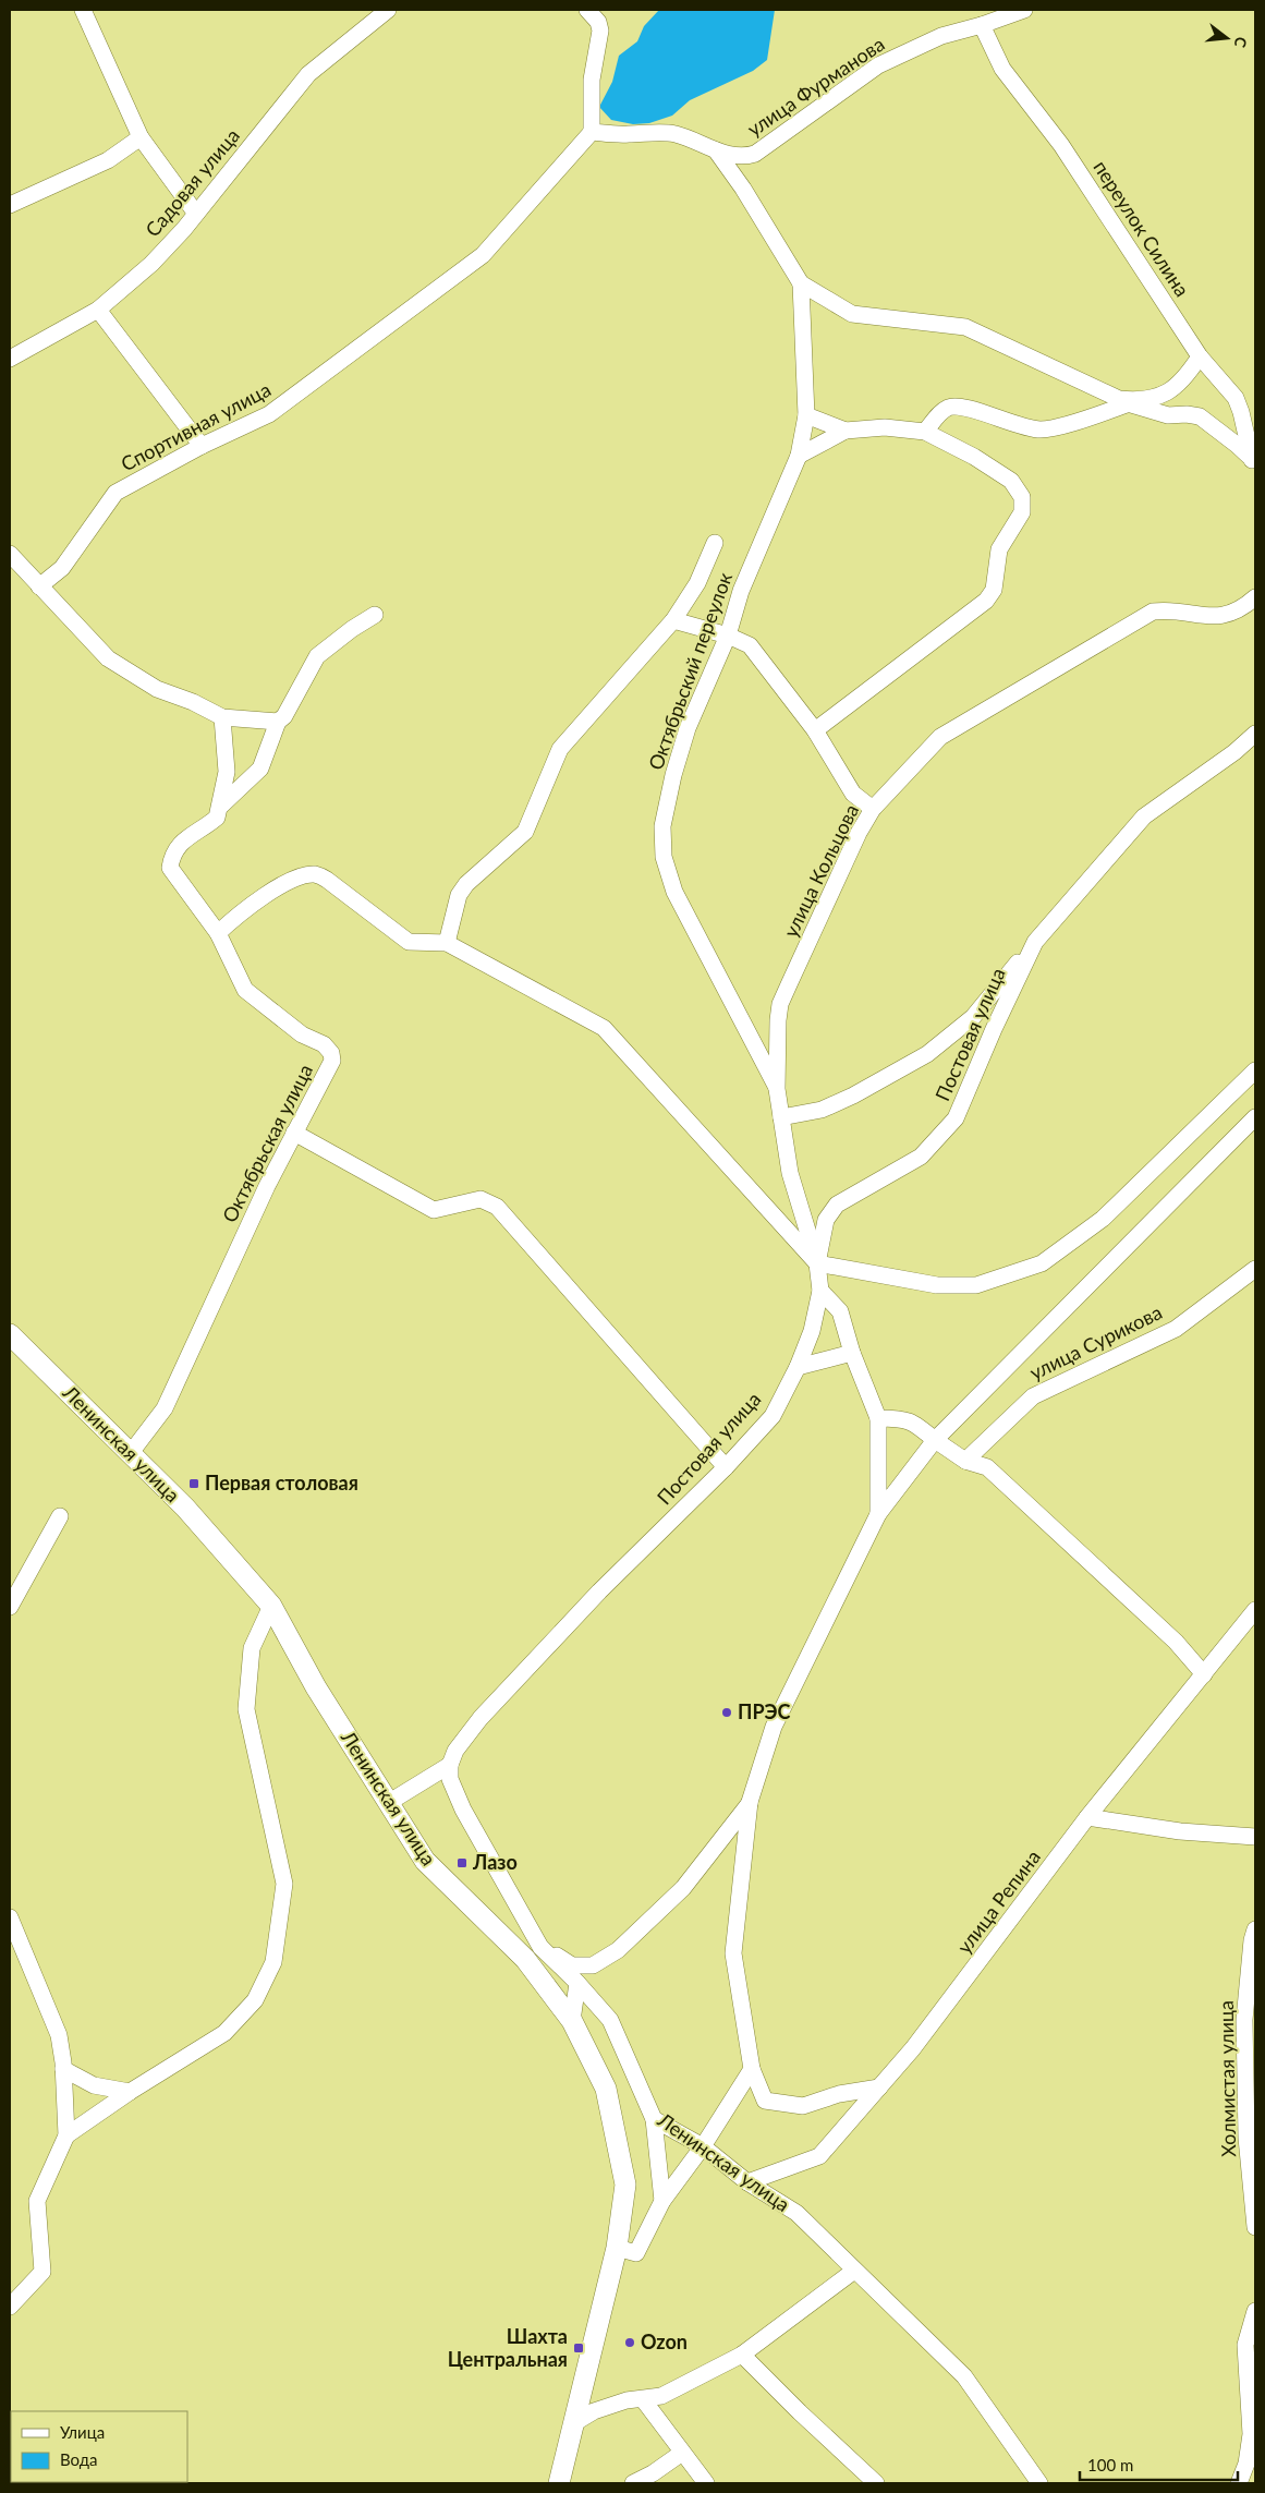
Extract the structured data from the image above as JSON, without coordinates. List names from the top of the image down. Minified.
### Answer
{"streets":{"main road":["Ленинская улица"],"street":["улица Фурманова","Садовая улица","переулок Силина","Спортивная улица","Октябрьский переулок","улица Кольцова","Постовая улица","Октябрьская улица","улица Сурикова","улица Репина","Холмистая улица"]},"crossings":[["улица Фурманова","переулок Силина"],["улица Фурманова","Спортивная улица"],["Октябрьский переулок","улица Кольцова"],["улица Кольцова","Постовая улица"],["Октябрьская улица","Ленинская улица"],["Ленинская улица","улица Репина"]],"places":{"transit":["Первая столовая","Лазо","Шахта Центральная"],"other":["ПРЭС","Ozon"]},"legend":["Улица","Вода"],"scale_bar":"100 m","north":"right"}
